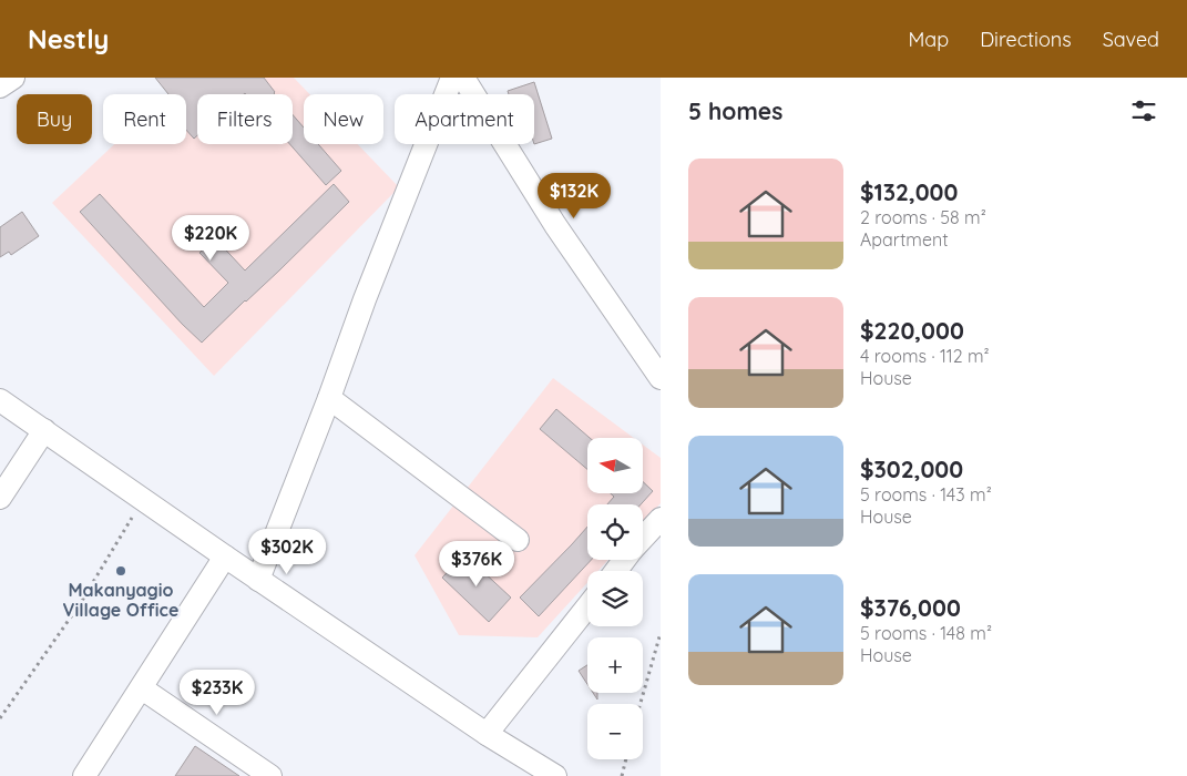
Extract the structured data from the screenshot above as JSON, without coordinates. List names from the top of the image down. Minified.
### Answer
{"places":["Makanyagio Village Office"],"north":"left","page":{"header":"Nestly","nav":["Map","Directions","Saved"],"heading":"5 homes","chip":["Buy","Rent","Filters","New","Apartment"],"list":[{"name":"$132,000","note":"2 rooms · 58 m² · Apartment"},{"name":"$220,000","note":"4 rooms · 112 m² · House"},{"name":"$302,000","note":"5 rooms · 143 m² · House"},{"name":"$376,000","note":"5 rooms · 148 m² · House"}],"price":["$132K","$220K","$302K","$376K","$233K"],"map_buttons":["+","−"]}}
